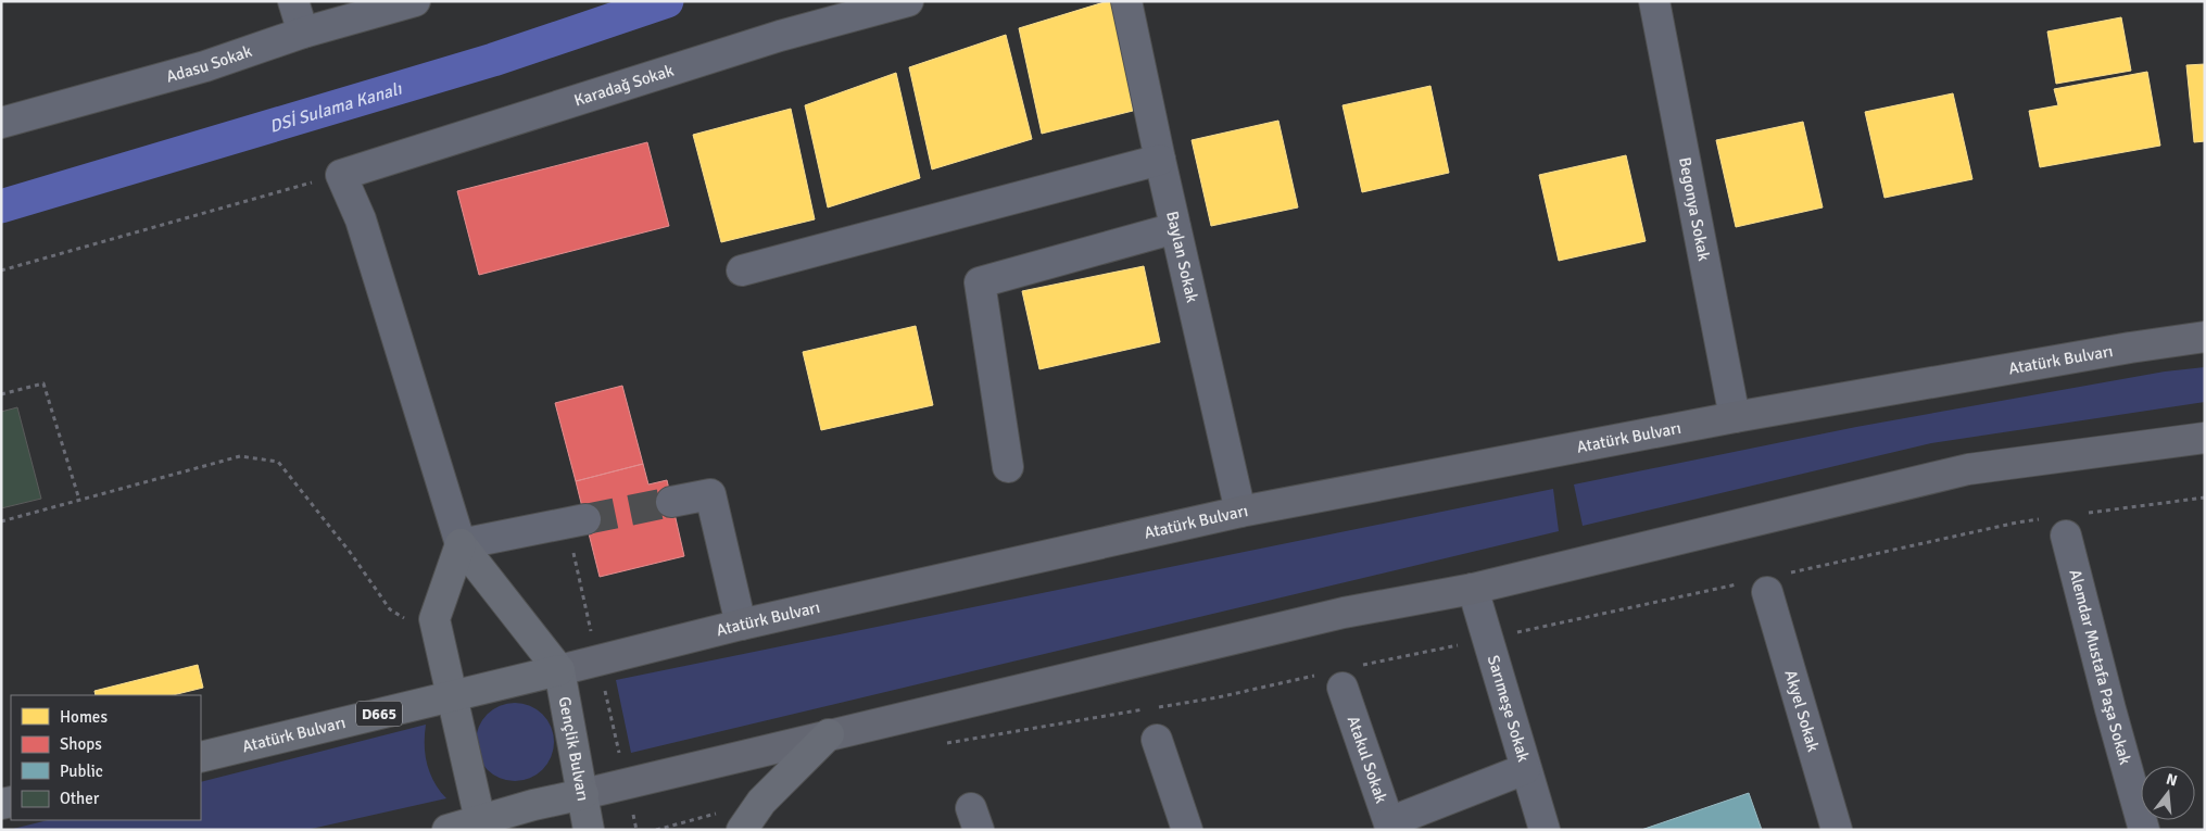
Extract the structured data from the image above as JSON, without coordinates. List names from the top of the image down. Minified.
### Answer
{"streets":{"highway":["Atatürk Bulvarı","D665","Gençlik Bulvarı"],"street":["Adasu Sokak","Karadağ Sokak","Begonya Sokak","Baylan Sokak","Alemdar Mustafa Paşa Sokak","Sarımeşe Sokak","Akyel Sokak","Atakul Sokak"]},"crossings":[["Begonya Sokak","Atatürk Bulvarı"],["Baylan Sokak","Atatürk Bulvarı"],["Atatürk Bulvarı","Gençlik Bulvarı"]],"water":["DSİ Sulama Kanalı"],"legend":["Homes","Shops","Public","Other"],"north":"top"}
